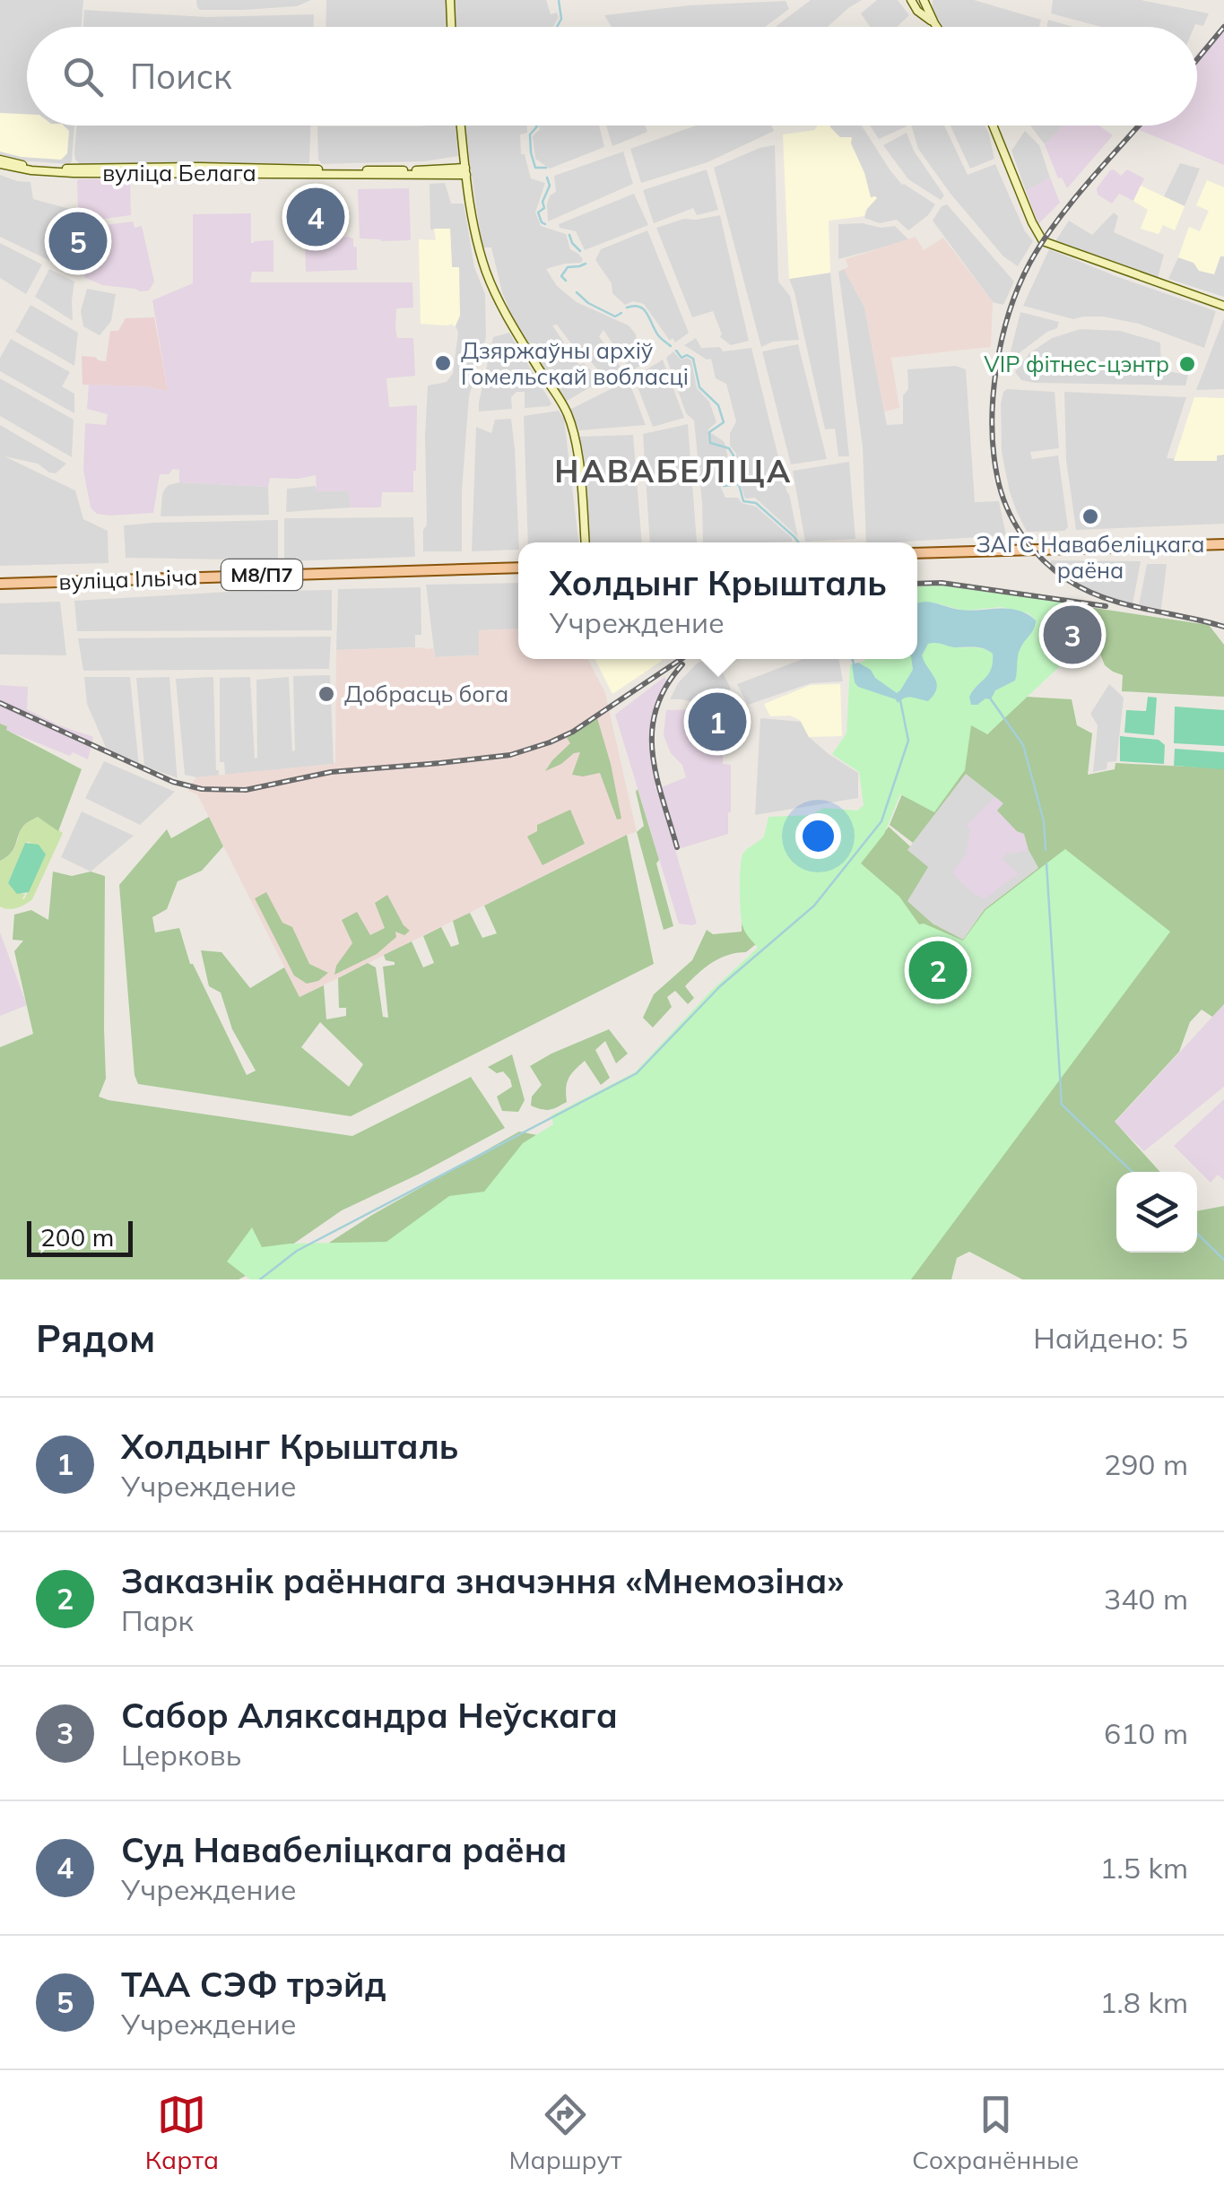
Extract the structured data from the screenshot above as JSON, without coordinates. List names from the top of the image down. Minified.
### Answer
{"streets":{"main road":["М8/П7","вуліца Ільіча"],"street":["вуліца Белага"]},"districts":["НАВАБЕЛІЦА"],"places":["Дзяржаўны архіў Гомельскай вобласці","VIP фітнес-цэнтр","ЗАГС Навабеліцкага раёна","Добрасць бога"],"scale_bar":"200 m","page":{"search":"Поиск","pins":["4","5","3","1","2"],"popup":["Холдынг Крышталь","Учреждение"],"scale":"200 m","heading":["Рядом","Найдено: 5"],"list":[{"mark":"1","name":"Холдынг Крышталь","note":"Учреждение","value":"290 m"},{"mark":"2","name":"Заказнік раённага значэння «Мнемозіна»","note":"Парк","value":"340 m"},{"mark":"3","name":"Сабор Аляксандра Неўскага","note":"Церковь","value":"610 m"},{"mark":"4","name":"Суд Навабеліцкага раёна","note":"Учреждение","value":"1.5 km"},{"mark":"5","name":"ТАА СЭФ трэйд","note":"Учреждение","value":"1.8 km"}],"nav":["Карта","Маршрут","Сохранённые"]}}
